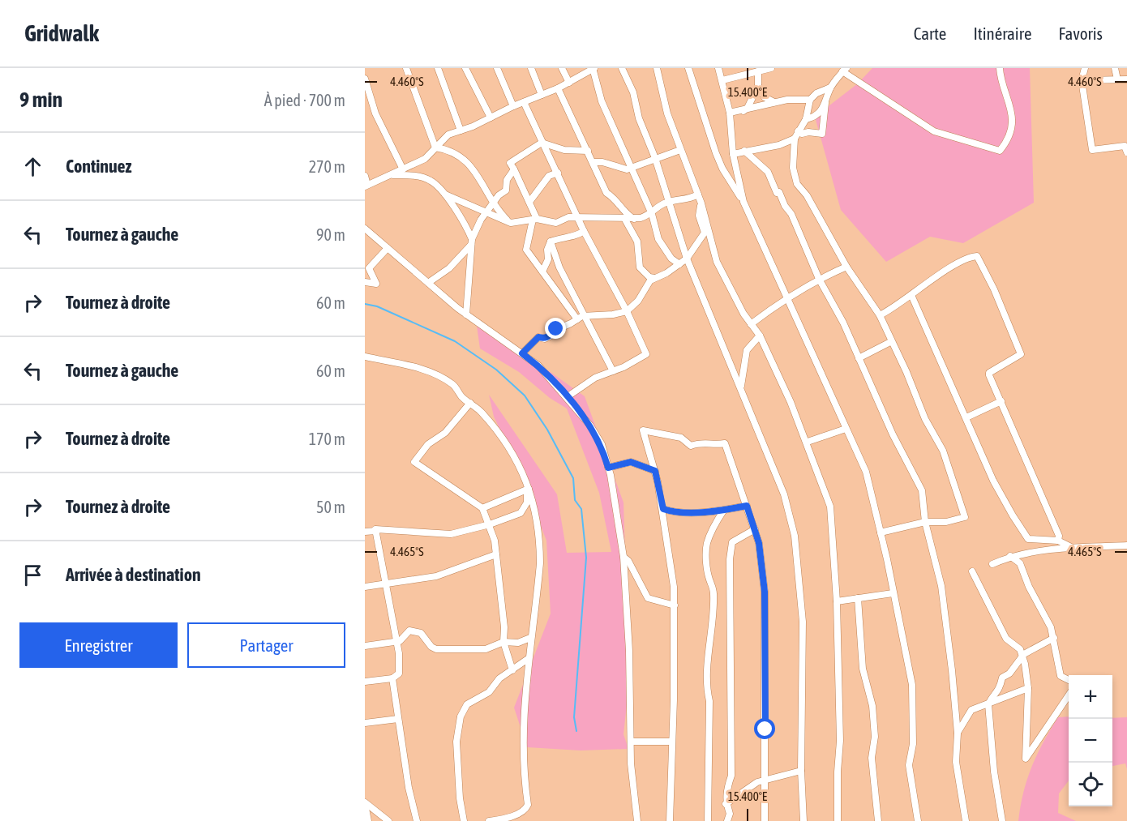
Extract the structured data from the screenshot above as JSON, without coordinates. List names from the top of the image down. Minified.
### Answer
{"page":{"header":"Gridwalk","nav":["Carte","Itinéraire","Favoris"],"heading":["9 min","À pied · 700 m"],"list":[["Continuez","270 m"],["Tournez à gauche","90 m"],["Tournez à droite","60 m"],["Tournez à gauche","60 m"],["Tournez à droite","170 m"],["Tournez à droite","50 m"],"Arrivée à destination"],"buttons":["Enregistrer","Partager"],"map_buttons":["+","−"]},"coordinates":["4.460°S","15.400°E","4.465°S"]}
